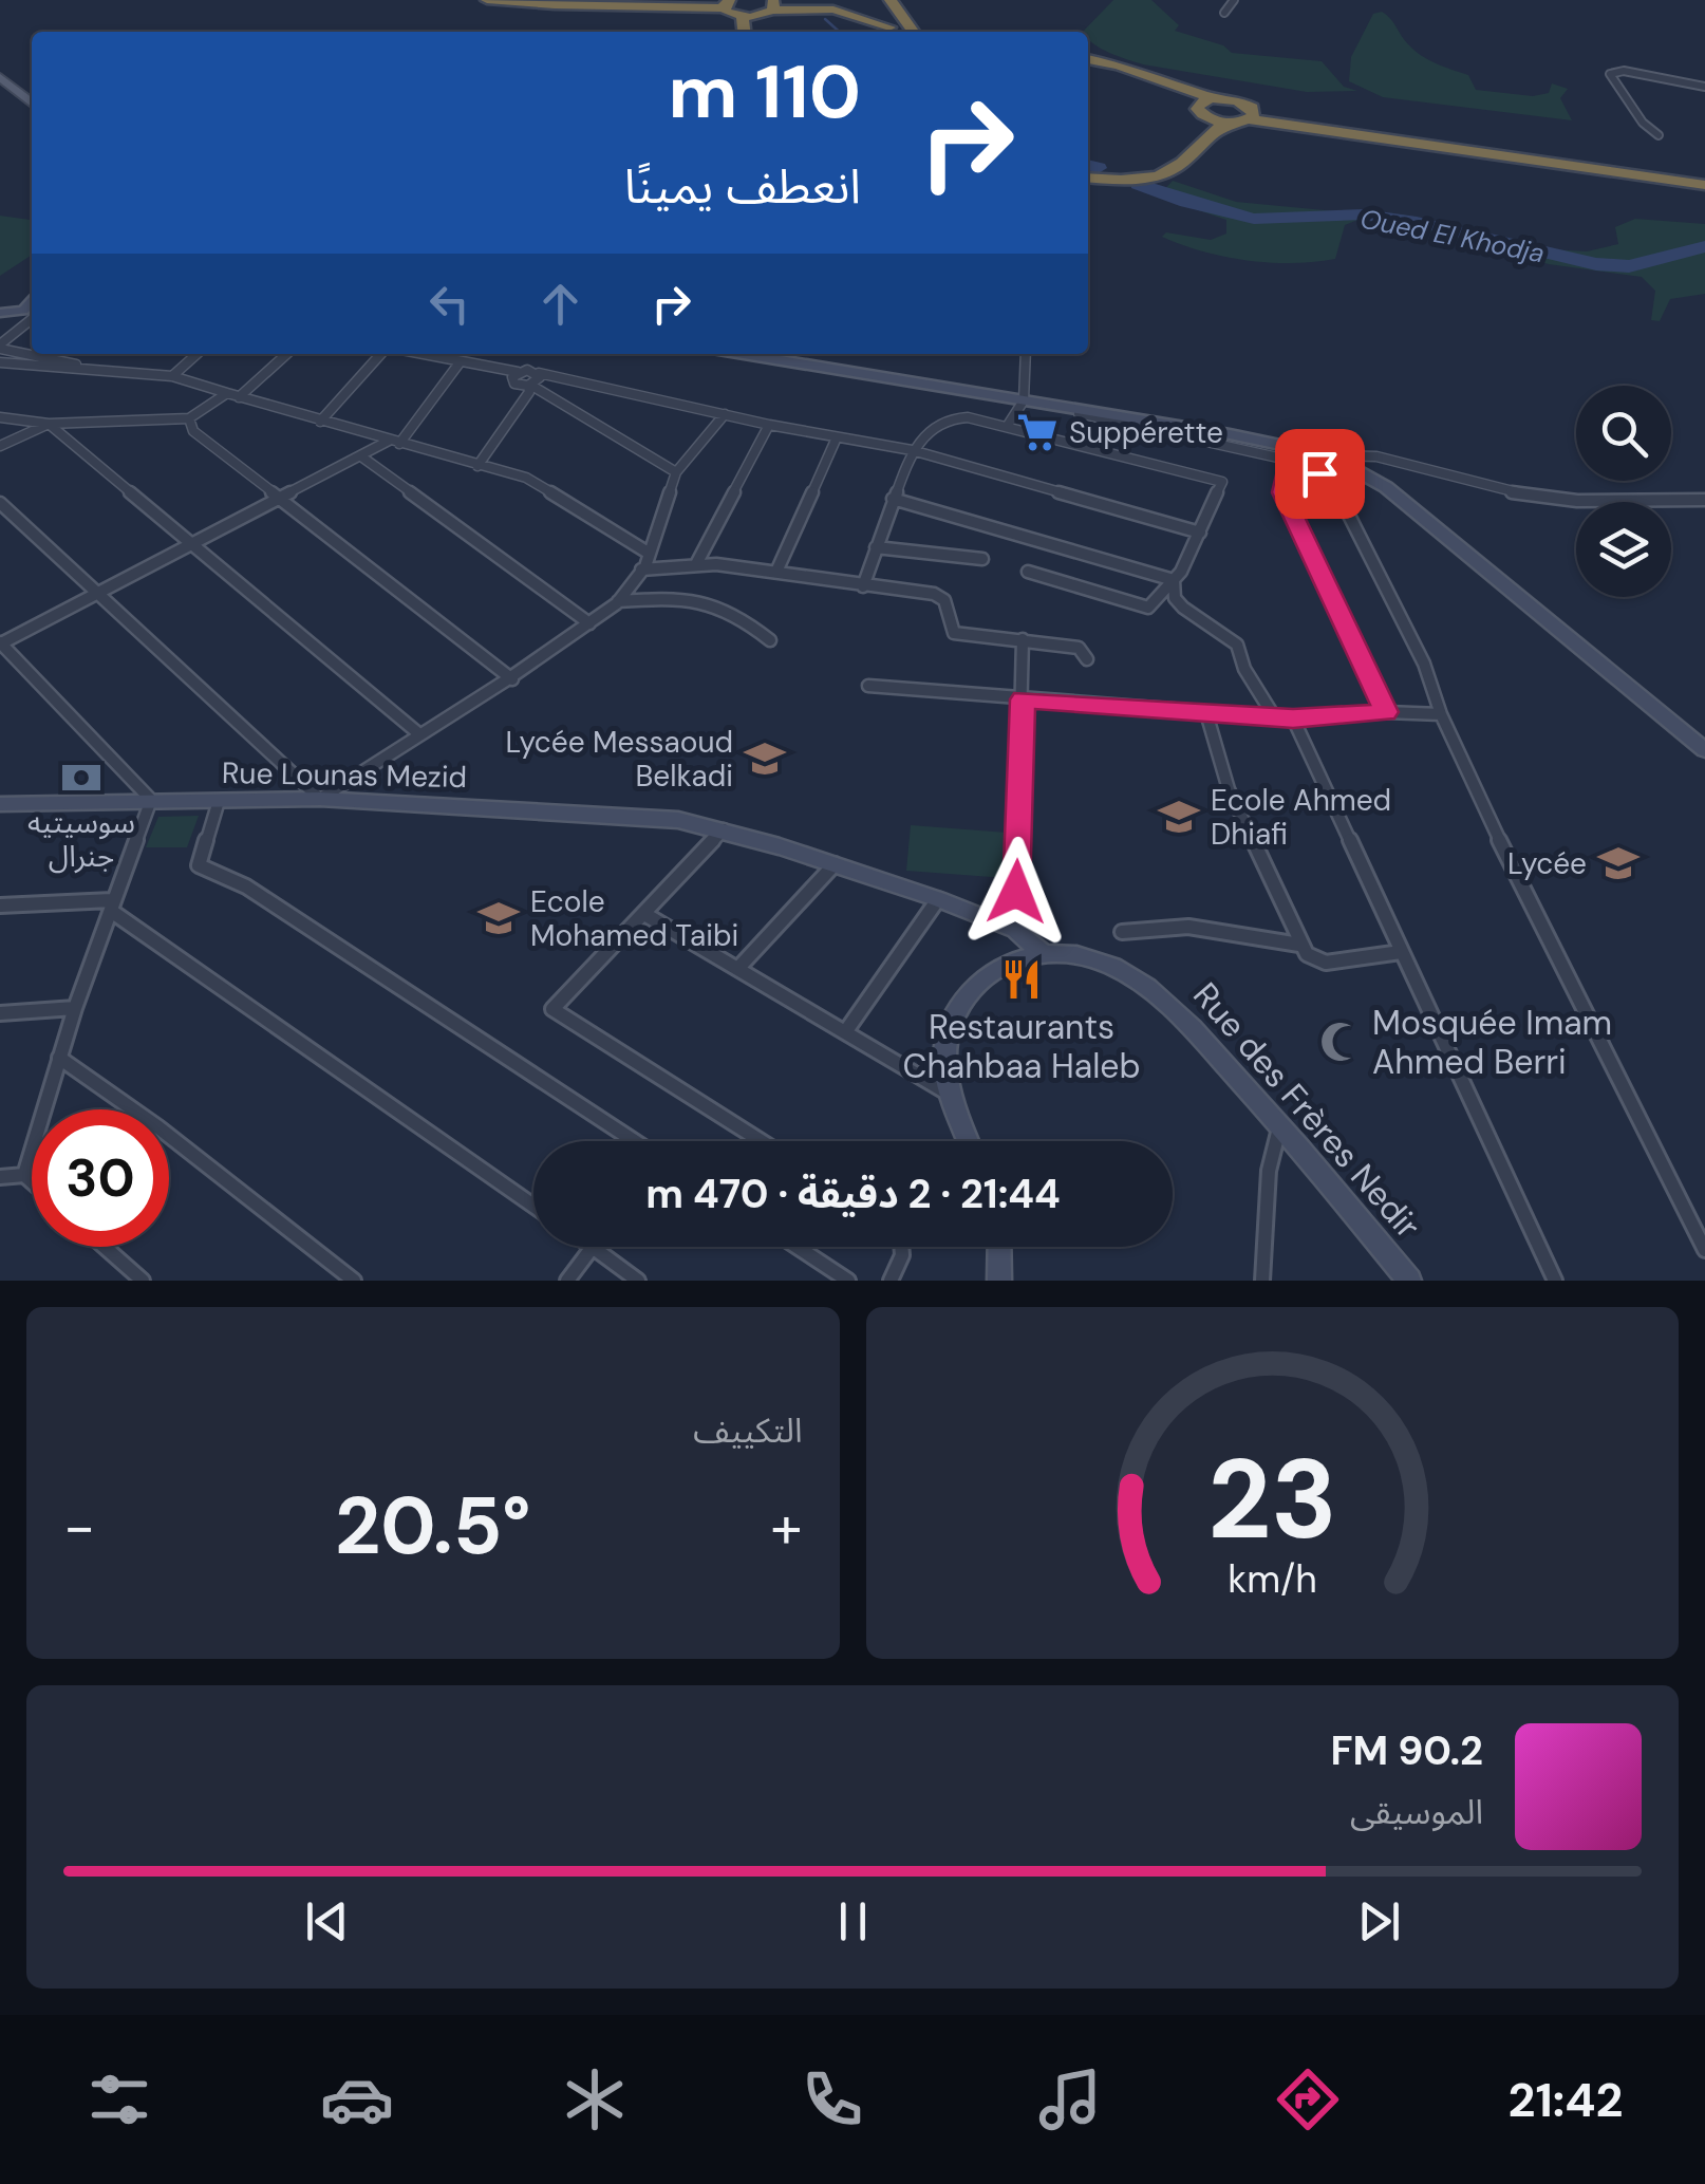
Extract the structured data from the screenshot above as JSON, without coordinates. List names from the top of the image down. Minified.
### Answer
{"streets":{"main road":["Rue Lounas Mezid","Rue des Frères Nedir"]},"crossings":[["Rue Lounas Mezid","Rue des Frères Nedir"]],"water":["Oued El Khodja"],"places":{"supermarket":["Suppérette"],"school or university":["Lycée Messaoud Belkadi","Ecole Ahmed Dhiafi","Lycée","Ecole Mohamed Taibi"],"bank":["سوسيتيه جنرال"],"restaurant":["Restaurants Chahbaa Haleb"],"mosque":["Mosquée Imam Ahmed Berri"]},"page":{"turn":["110 m","انعطف يمينًا"],"limit":"30","trip":"21:44 · 2 دقيقة · 470 m","tile":"التكييف","heat":["−","20.5°","+"],"song":["90.2 FM","الموسيقى"],"tabs":"21:42","gauge":["23","km/h"]}}
